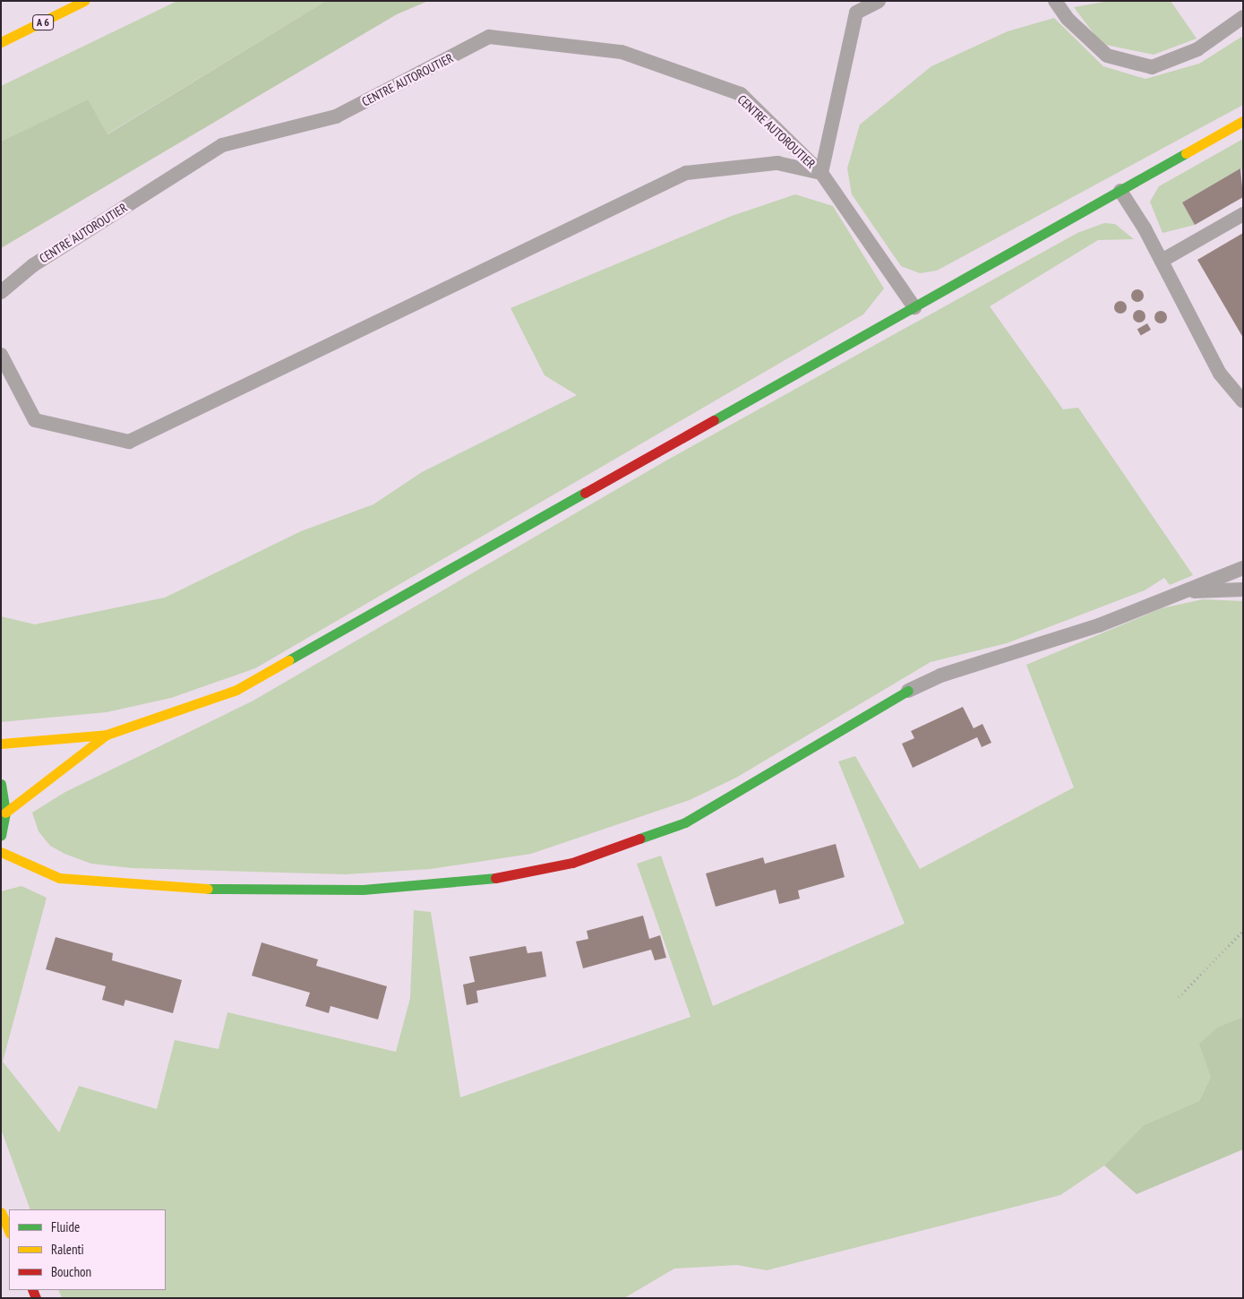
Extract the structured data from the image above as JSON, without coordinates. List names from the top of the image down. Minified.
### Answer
{"streets":{"main road":["A 6"],"lane":["CENTRE AUTOROUTIER"]},"legend":["Fluide","Ralenti","Bouchon"]}
